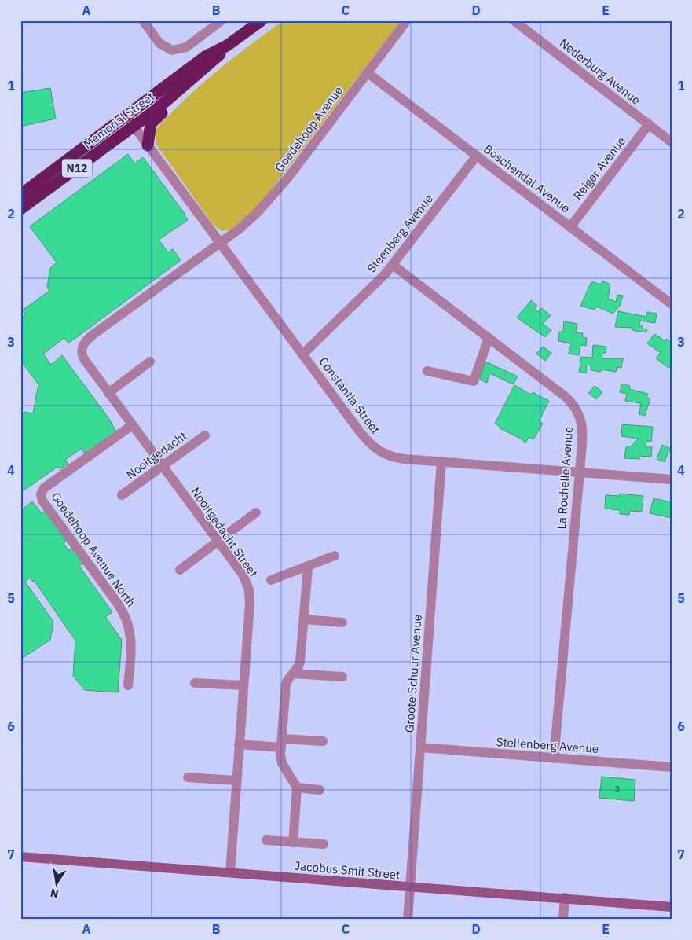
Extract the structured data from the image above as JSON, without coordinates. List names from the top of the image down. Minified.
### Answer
{"streets":{"highway":["Memorial Street","N12"],"street":["Nederburg Avenue","Goedehoop Avenue","Reiger Avenue","Boschendal Avenue","Steenberg Avenue","Constantia Street","Nooitgedacht","La Rochelle Avenue","Nooitgedacht Street","Goedehoop Avenue North","Groote Schuur Avenue","Stellenberg Avenue","Jacobus Smit Street"]},"crossings":[["Nederburg Avenue","Reiger Avenue"],["Memorial Street","Constantia Street"],["Goedehoop Avenue","Boschendal Avenue"],["Goedehoop Avenue","Constantia Street"],["Goedehoop Avenue","Nooitgedacht Street"],["Reiger Avenue","Boschendal Avenue"],["Boschendal Avenue","Steenberg Avenue"],["Steenberg Avenue","Constantia Street"],["Steenberg Avenue","La Rochelle Avenue"],["Constantia Street","La Rochelle Avenue"],["Constantia Street","Nooitgedacht Street"],["Constantia Street","Groote Schuur Avenue"],["Nooitgedacht","Nooitgedacht Street"],["La Rochelle Avenue","Stellenberg Avenue"],["Nooitgedacht Street","Goedehoop Avenue North"],["Nooitgedacht Street","Jacobus Smit Street"],["Groote Schuur Avenue","Stellenberg Avenue"],["Groote Schuur Avenue","Jacobus Smit Street"]],"house_numbers":["3"],"north":"bottom","grid":{"columns":["A","B","C","D","E"],"rows":["1","2","3","4","5","6","7"]}}
